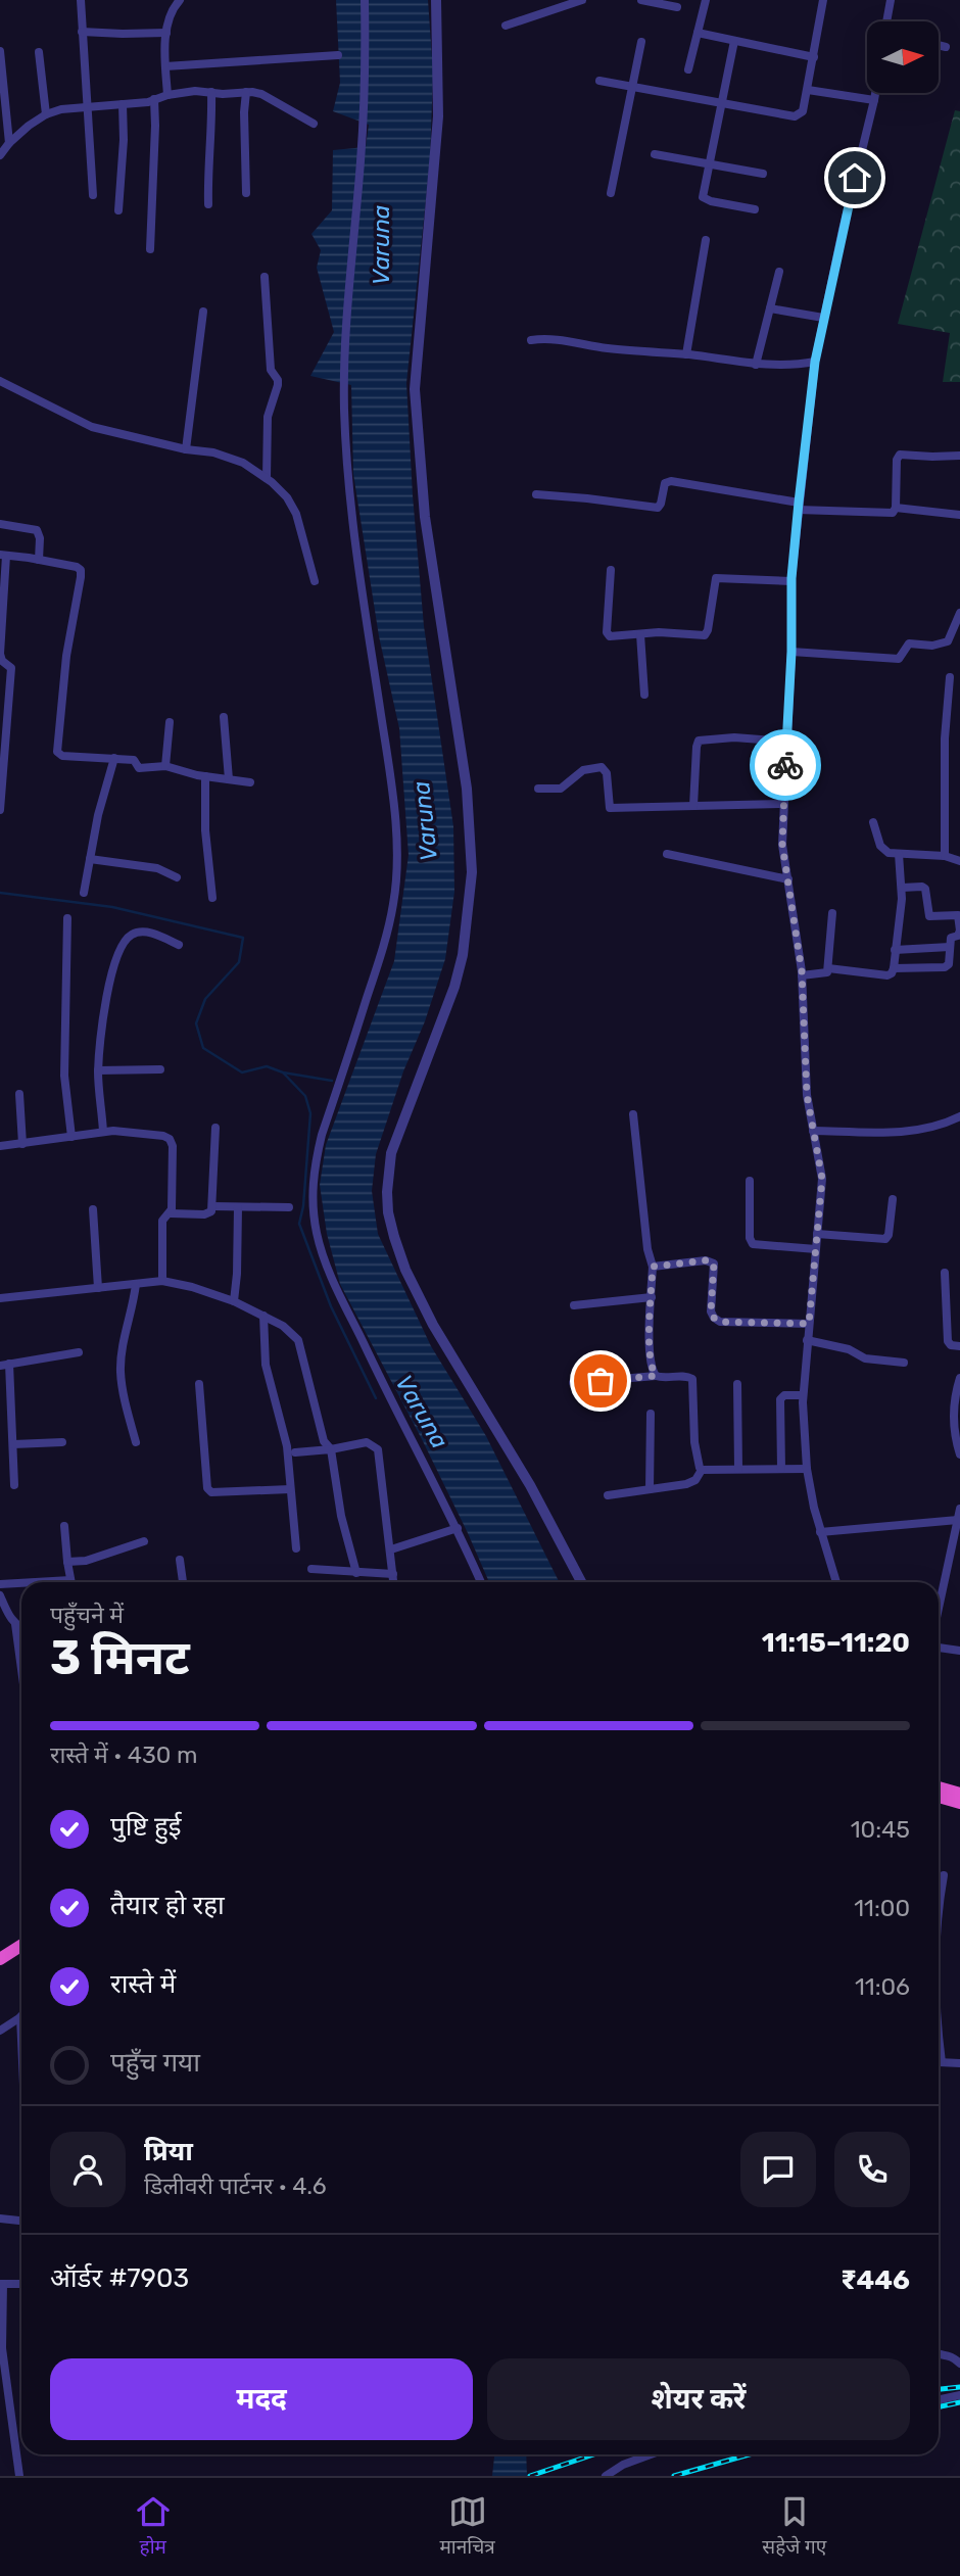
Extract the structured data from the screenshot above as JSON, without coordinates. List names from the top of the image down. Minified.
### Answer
{"water":["Varuna"],"north":"right","page":{"heading":["3 मिनट","पहुँचने में","11:15–11:20"],"panel":["प्रिया","डिलीवरी पार्टनर · 4.6","ऑर्डर #7903","₹446"],"bar":"रास्ते में · 430 m","list":[["पुष्टि हुई","10:45"],["तैयार हो रहा","11:00"],["रास्ते में","11:06"],"पहुँच गया"],"buttons":["मदद","शेयर करें"],"tabs":["होम","मानचित्र","सहेजे गए"]}}
